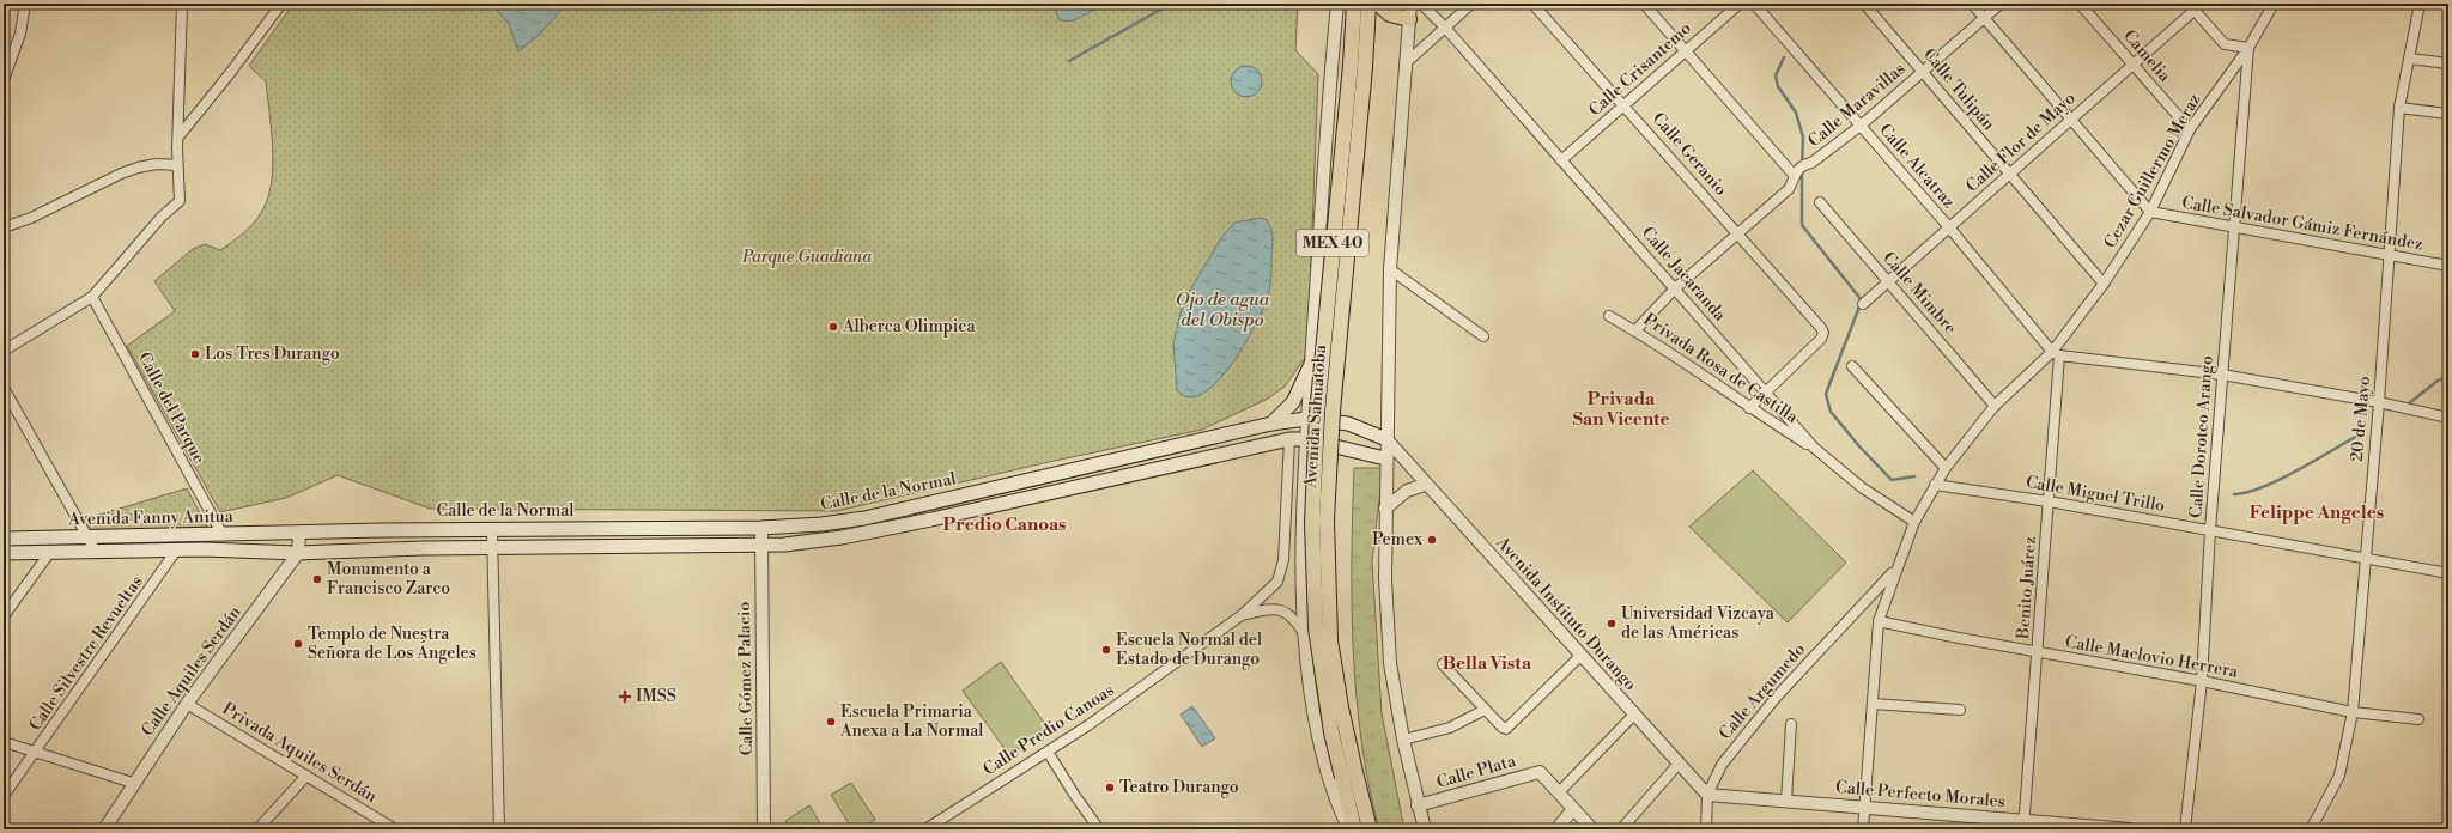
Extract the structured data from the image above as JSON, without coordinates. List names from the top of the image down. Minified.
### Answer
{"streets":{"main road":["MEX 40","Avenida Sahuatoba","Calle de la Normal","Avenida Fanny Anitua"],"street":["Camelia","Calle Crisantemo","Calle Tulipán","Calle Maravillas","Calle Flor de Mayo","Calle Geranio","Calle Alcatraz","Cezar Guillermo Meraz","Calle Salvador Gámiz Fernández","Calle Jacaranda","Calle Mimbre","Privada Rosa de Castilla","Calle del Parque","20 de Mayo","Calle Doroteo Arango","Calle Miguel Trillo","Benito Juárez","Avenida Instituto Durango","Calle Silvestre Revueltas","Calle Maclovio Herrera","Calle Aquiles Serdán","Calle Gómez Palacio","Calle Argumedo","Calle Predio Canoas","Privada Aquiles Serdán","Calle Plata","Calle Perfecto Morales"]},"crossings":[["Camelia","Calle Flor de Mayo"],["Camelia","Cezar Guillermo Meraz"],["Calle Crisantemo","Calle Geranio"],["Calle Crisantemo","Calle Jacaranda"],["Calle Tulipán","Calle Maravillas"],["Calle Tulipán","Calle Flor de Mayo"],["Calle Tulipán","Cezar Guillermo Meraz"],["Calle Maravillas","Calle Geranio"],["Calle Maravillas","Calle Alcatraz"],["Calle Maravillas","Calle Jacaranda"],["Calle Maravillas","Privada Rosa de Castilla"],["Calle Flor de Mayo","Calle Alcatraz"],["Calle Flor de Mayo","Calle Mimbre"],["Calle Geranio","Calle Jacaranda"],["Calle Alcatraz","Cezar Guillermo Meraz"],["Calle Alcatraz","Benito Juárez"],["Cezar Guillermo Meraz","Calle Salvador Gámiz Fernández"],["Cezar Guillermo Meraz","Calle Jacaranda"],["Cezar Guillermo Meraz","Calle Mimbre"],["Cezar Guillermo Meraz","Calle Doroteo Arango"],["Cezar Guillermo Meraz","Calle Miguel Trillo"],["Cezar Guillermo Meraz","Benito Juárez"],["Cezar Guillermo Meraz","Calle Maclovio Herrera"],["Cezar Guillermo Meraz","Calle Argumedo"],["Cezar Guillermo Meraz","Calle Perfecto Morales"],["Calle Salvador Gámiz Fernández","20 de Mayo"],["Calle Salvador Gámiz Fernández","Calle Doroteo Arango"],["MEX 40","Avenida Sahuatoba"],["Calle Jacaranda","Privada Rosa de Castilla"],["Calle del Parque","Avenida Fanny Anitua"],["20 de Mayo","Calle Miguel Trillo"],["20 de Mayo","Calle Maclovio Herrera"],["Calle Doroteo Arango","Calle Miguel Trillo"],["Calle Doroteo Arango","Calle Maclovio Herrera"],["Calle de la Normal","Avenida Fanny Anitua"],["Calle de la Normal","Avenida Instituto Durango"],["Calle de la Normal","Calle Aquiles Serdán"],["Calle de la Normal","Calle Gómez Palacio"],["Calle de la Normal","Calle Predio Canoas"],["Calle Miguel Trillo","Benito Juárez"],["Avenida Fanny Anitua","Calle Silvestre Revueltas"],["Avenida Fanny Anitua","Calle Aquiles Serdán"],["Benito Juárez","Calle Maclovio Herrera"],["Benito Juárez","Calle Perfecto Morales"],["Avenida Instituto Durango","Calle Argumedo"],["Avenida Instituto Durango","Calle Perfecto Morales"],["Calle Aquiles Serdán","Privada Aquiles Serdán"],["Calle Argumedo","Calle Perfecto Morales"]],"districts":["Privada San Vicente","Felippe Angeles","Predio Canoas","Bella Vista"],"water":["Ojo de agua del Obispo"],"parks":["Parque Guadiana"],"places":{"other":["Alberca Olimpica","Los Tres Durango","Pemex","Monumento a Francisco Zarco","Universidad Vizcaya de las Américas","Templo de Nuestra Señora de Los Ángeles","Escuela Normal del Estado de Durango","Escuela Primaria Anexa a La Normal","Teatro Durango"],"health":["IMSS"]}}
